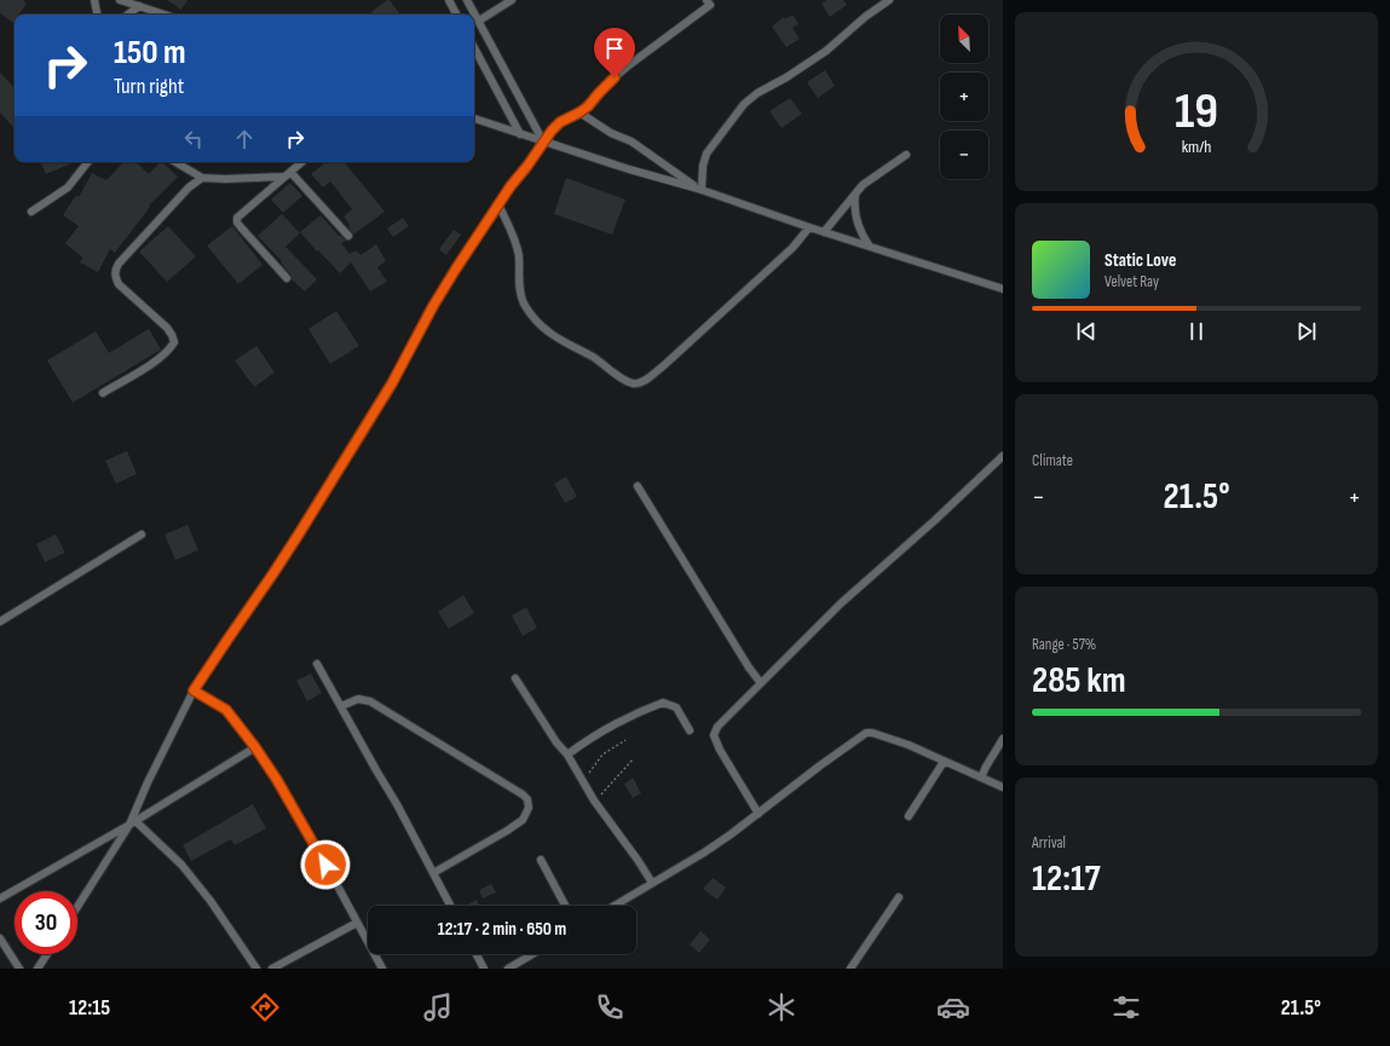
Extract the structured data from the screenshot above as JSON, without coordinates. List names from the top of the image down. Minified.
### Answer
{"north":"top left","page":{"map_buttons":["+","−"],"turn":["150 m","Turn right"],"song":["Static Love","Velvet Ray"],"tile":["Climate",["Range · 57%","285 km"],["Arrival","12:17"]],"heat":["−","21.5°","+"],"limit":"30","trip":"12:17 · 2 min · 650 m","tabs":["12:15","21.5°"],"gauge":["19","km/h"]}}
